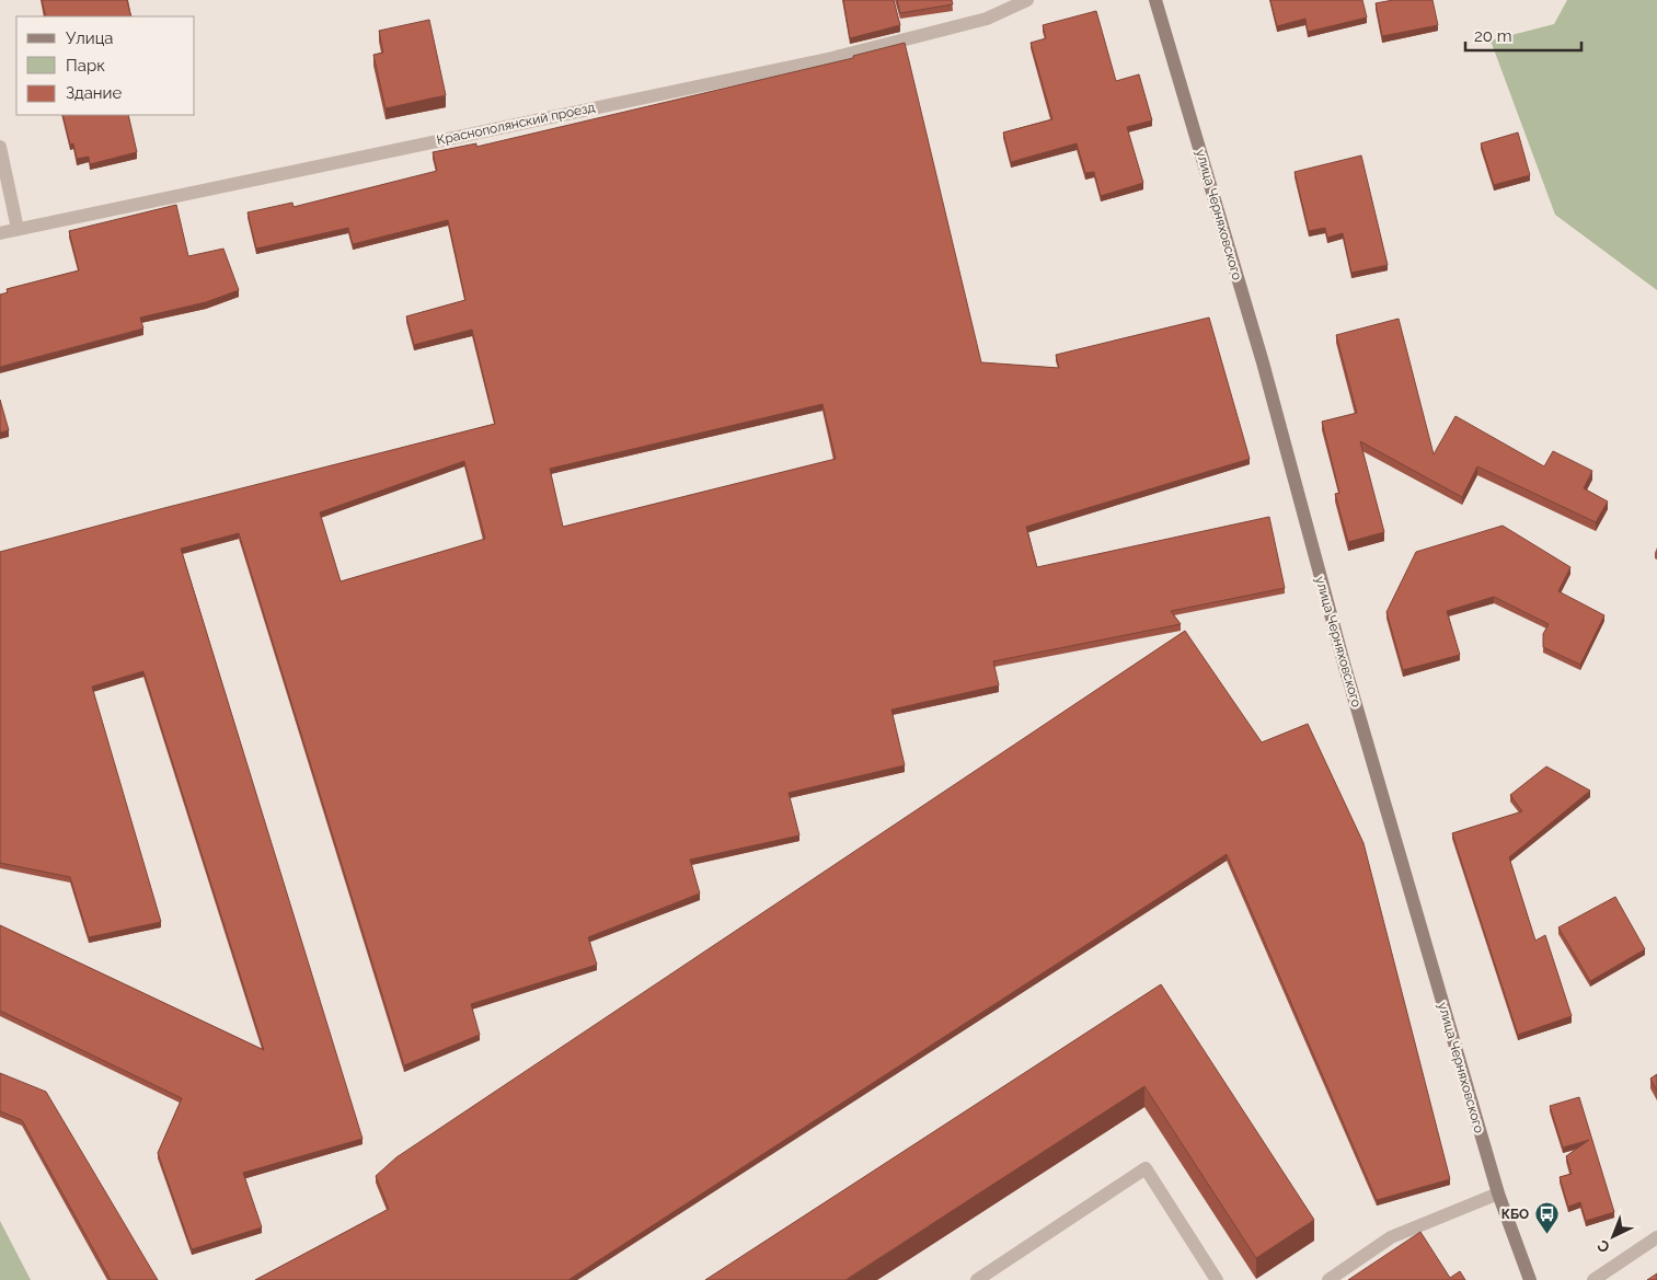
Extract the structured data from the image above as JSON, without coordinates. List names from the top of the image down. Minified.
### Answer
{"streets":{"main road":["улица Черняховского"],"street":["Краснополянский проезд"]},"places":{"bus stop":["КБО"]},"legend":["Улица","Парк","Здание"],"scale_bar":"20 m","north":"bottom left"}
